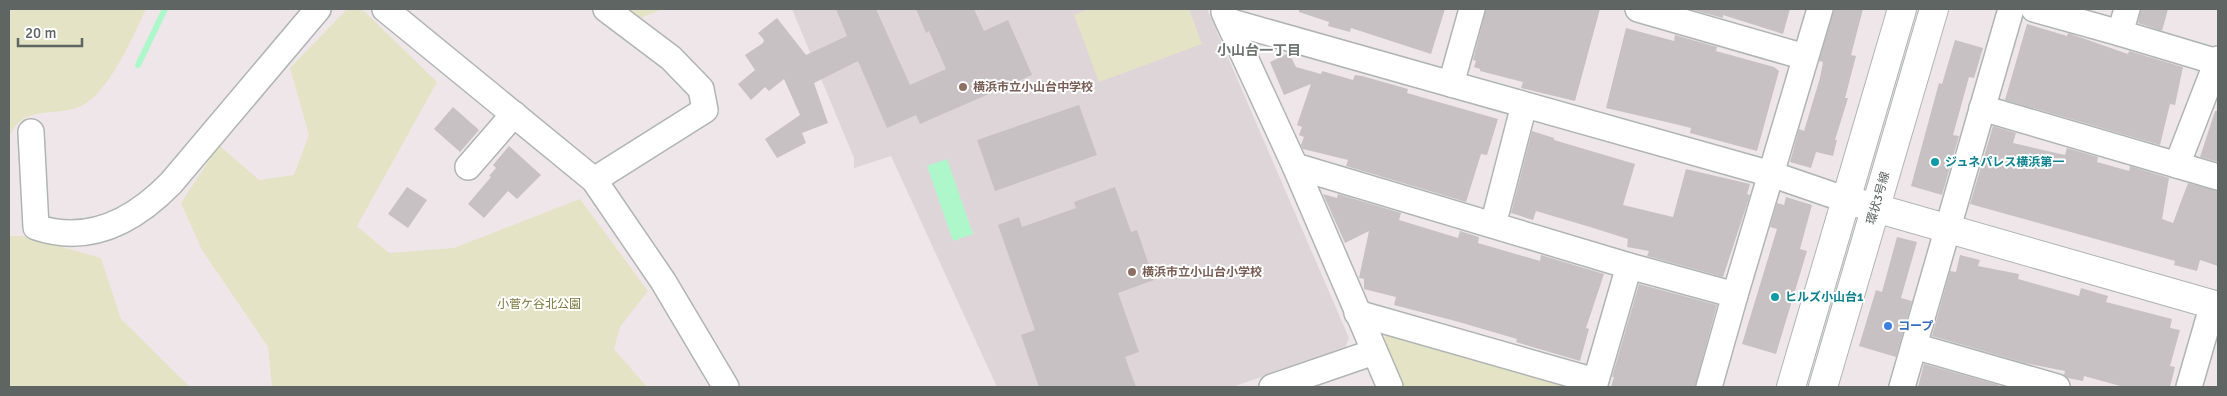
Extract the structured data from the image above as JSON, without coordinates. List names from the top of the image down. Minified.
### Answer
{"streets":{"street":["環状3号線"]},"districts":["小山台一丁目"],"parks":["小菅ケ谷北公園"],"places":["横浜市立小山台中学校","ジュネパレス横浜第一","横浜市立小山台小学校","ヒルズ小山台1","コープ"],"scale_bar":"20 m"}
